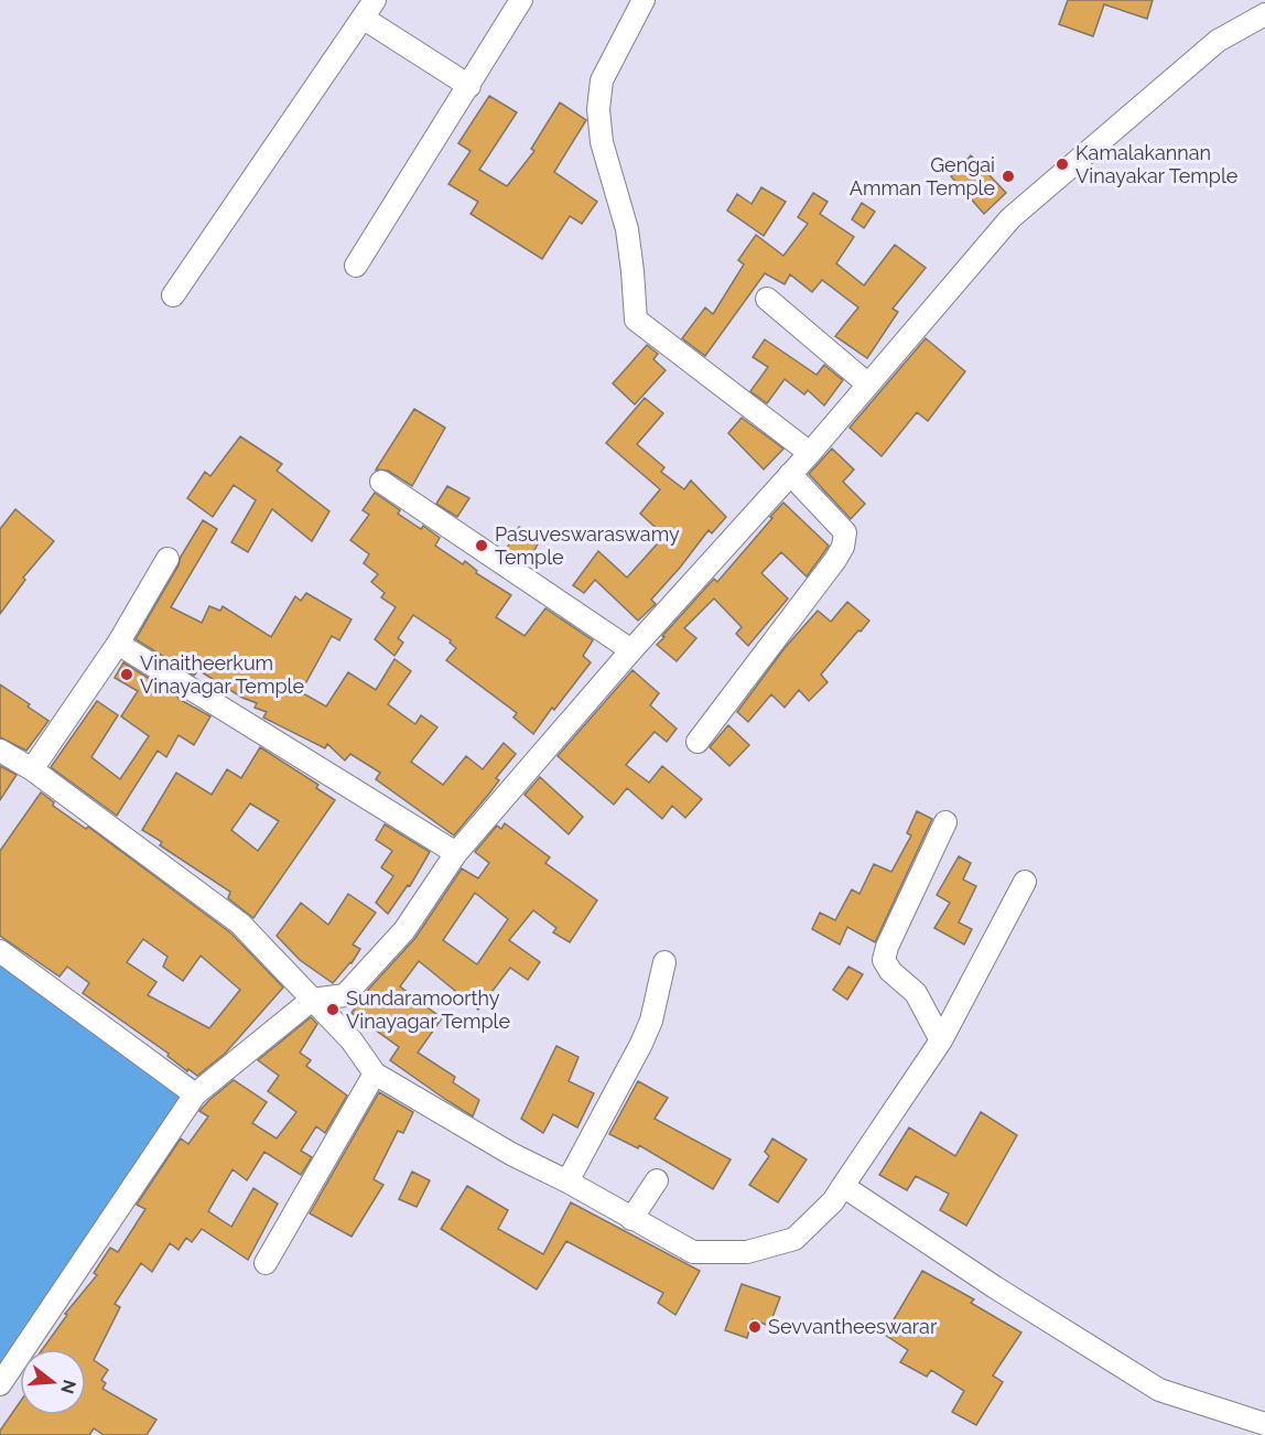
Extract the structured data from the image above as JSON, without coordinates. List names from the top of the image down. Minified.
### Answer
{"places":["Kamalakannan Vinayakar Temple","Gengai Amman Temple","Pasuveswaraswamy Temple","Vinaitheerkum Vinayagar Temple","Sundaramoorthy Vinayagar Temple","Sevvantheeswarar"],"north":"right"}
